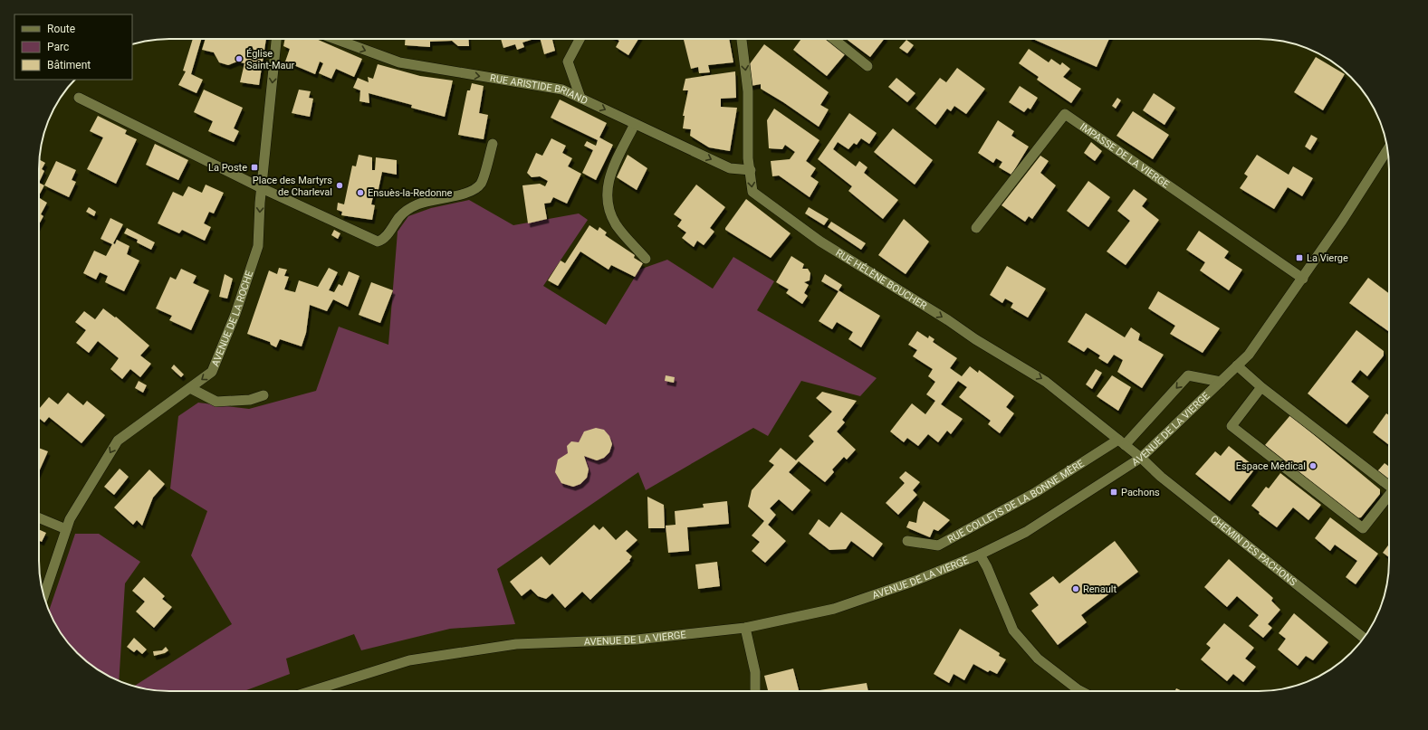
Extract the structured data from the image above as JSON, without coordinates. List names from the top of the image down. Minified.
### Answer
{"streets":{"street":["RUE ARISTIDE BRIAND","IMPASSE DE LA VIERGE","RUE HÉLÈNE BOUCHER","AVENUE DE LA ROCHE","AVENUE DE LA VIERGE","RUE COLLETS DE LA BONNE MÈRE","CHEMIN DES PACHONS"]},"crossings":[["RUE ARISTIDE BRIAND","RUE HÉLÈNE BOUCHER"],["IMPASSE DE LA VIERGE","AVENUE DE LA VIERGE"],["RUE HÉLÈNE BOUCHER","AVENUE DE LA VIERGE"],["RUE HÉLÈNE BOUCHER","RUE COLLETS DE LA BONNE MÈRE"],["RUE HÉLÈNE BOUCHER","CHEMIN DES PACHONS"],["AVENUE DE LA VIERGE","RUE COLLETS DE LA BONNE MÈRE"],["AVENUE DE LA VIERGE","CHEMIN DES PACHONS"]],"one_way":["RUE ARISTIDE BRIAND","RUE HÉLÈNE BOUCHER","AVENUE DE LA ROCHE"],"places":{"other":["Église Saint-Maur","Place des Martyrs de Charleval","Ensuès-la-Redonne","Espace Médical","Renault"],"transit":["La Poste","La Vierge","Pachons"]},"legend":["Route","Parc","Bâtiment"]}
